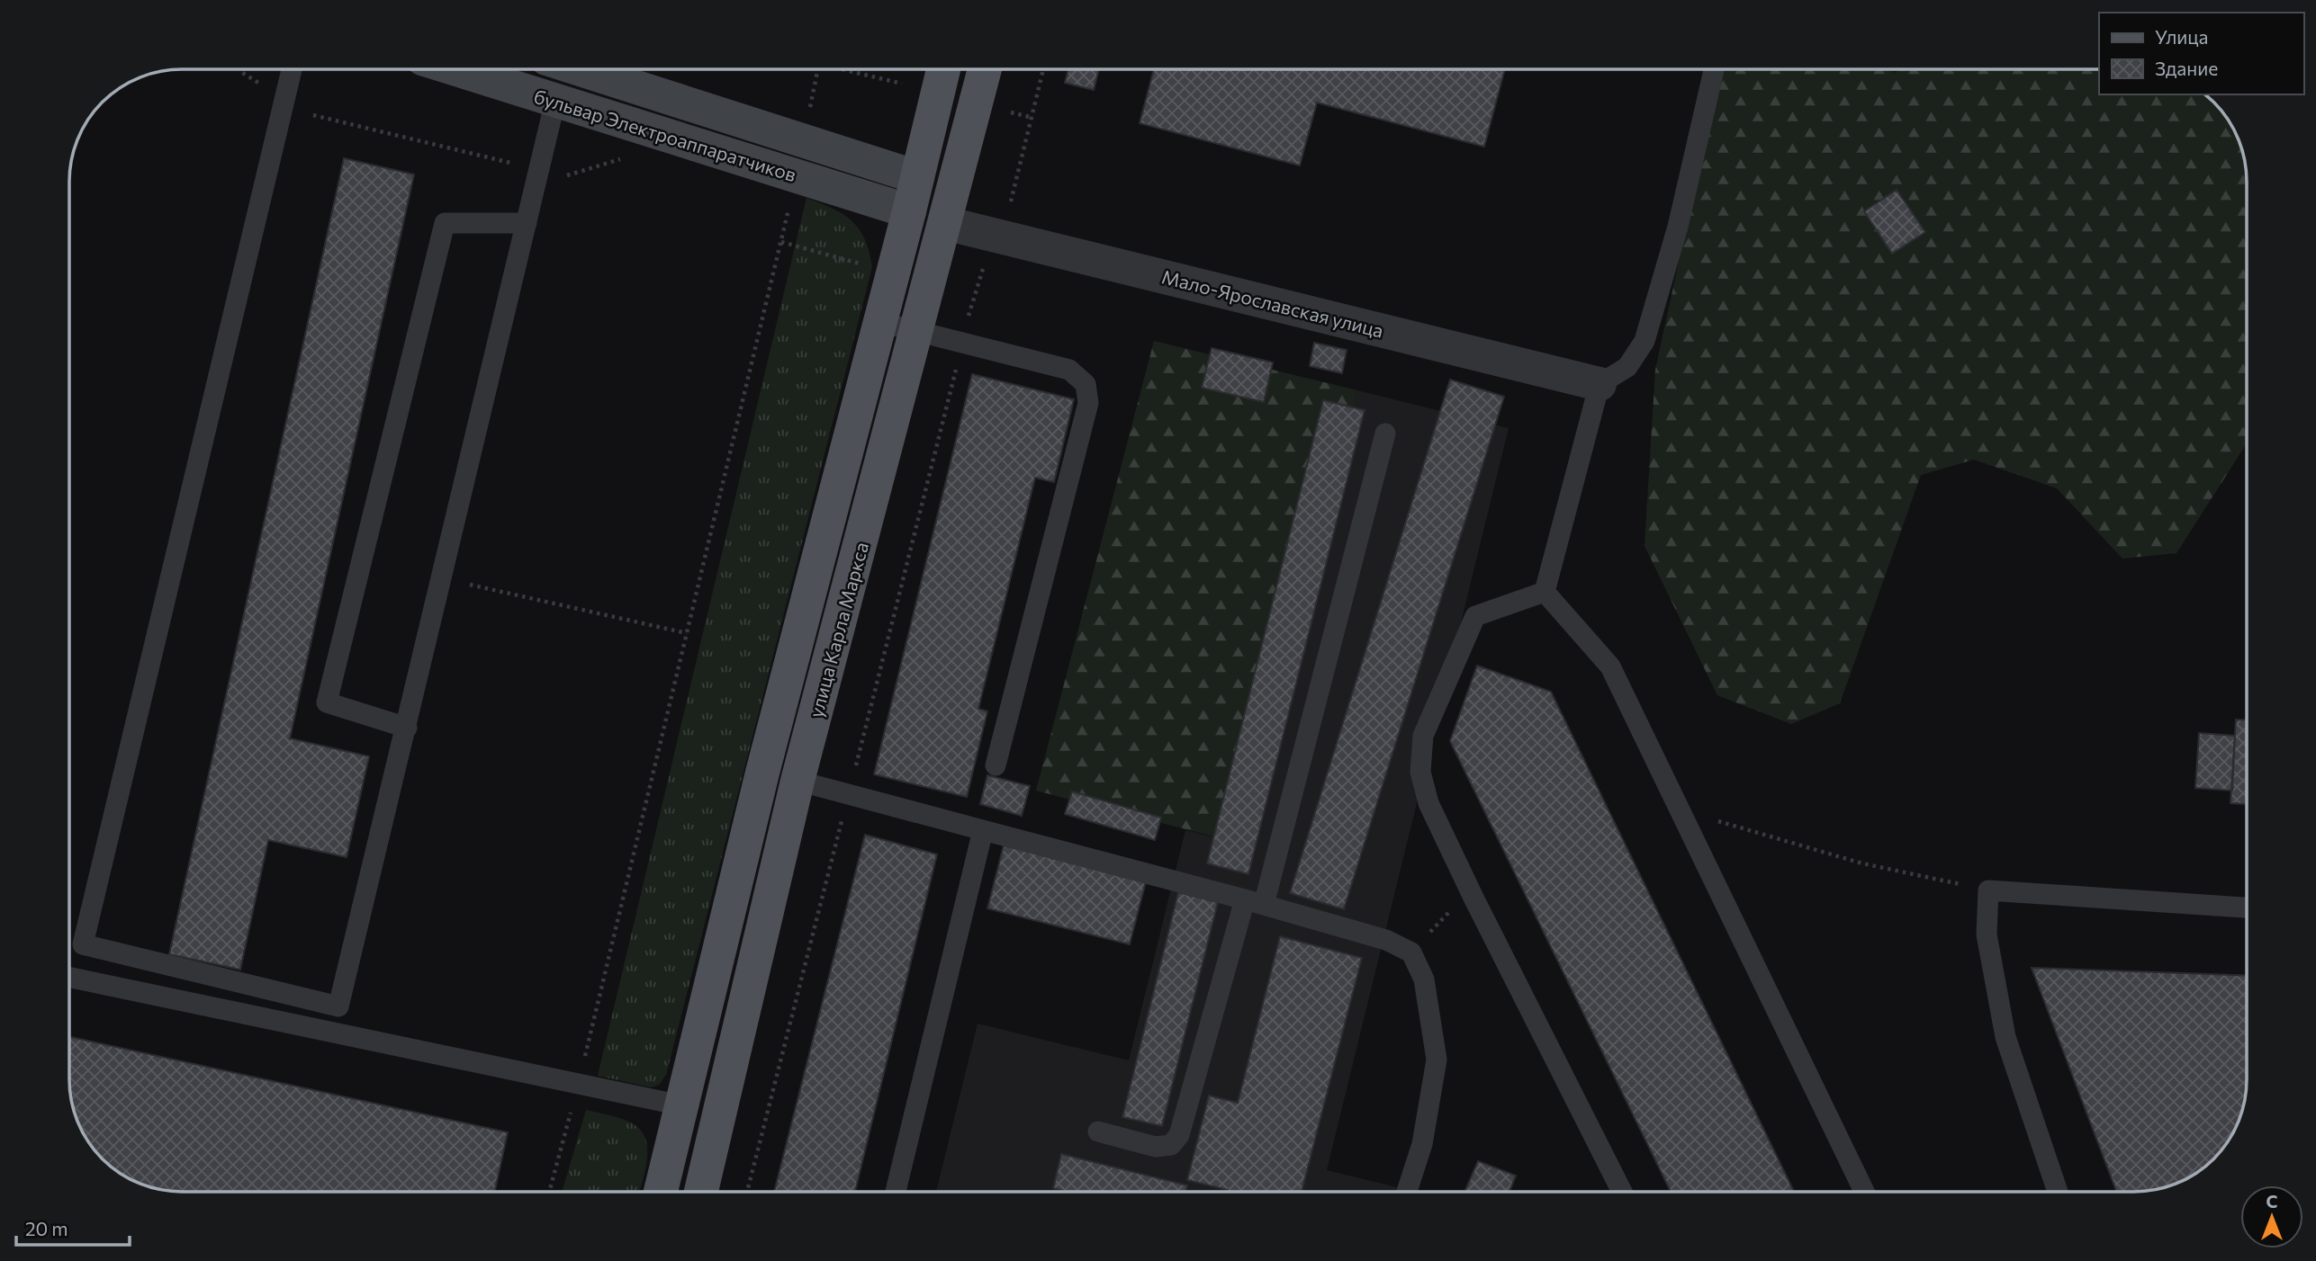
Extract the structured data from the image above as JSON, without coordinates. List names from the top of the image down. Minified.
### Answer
{"streets":{"main road":["улица Карла Маркса"],"street":["бульвар Электроаппаратчиков","Мало-Ярославская улица"]},"crossings":[["бульвар Электроаппаратчиков","улица Карла Маркса"],["Мало-Ярославская улица","улица Карла Маркса"]],"legend":["Улица","Здание"],"scale_bar":"20 m","north":"top"}
